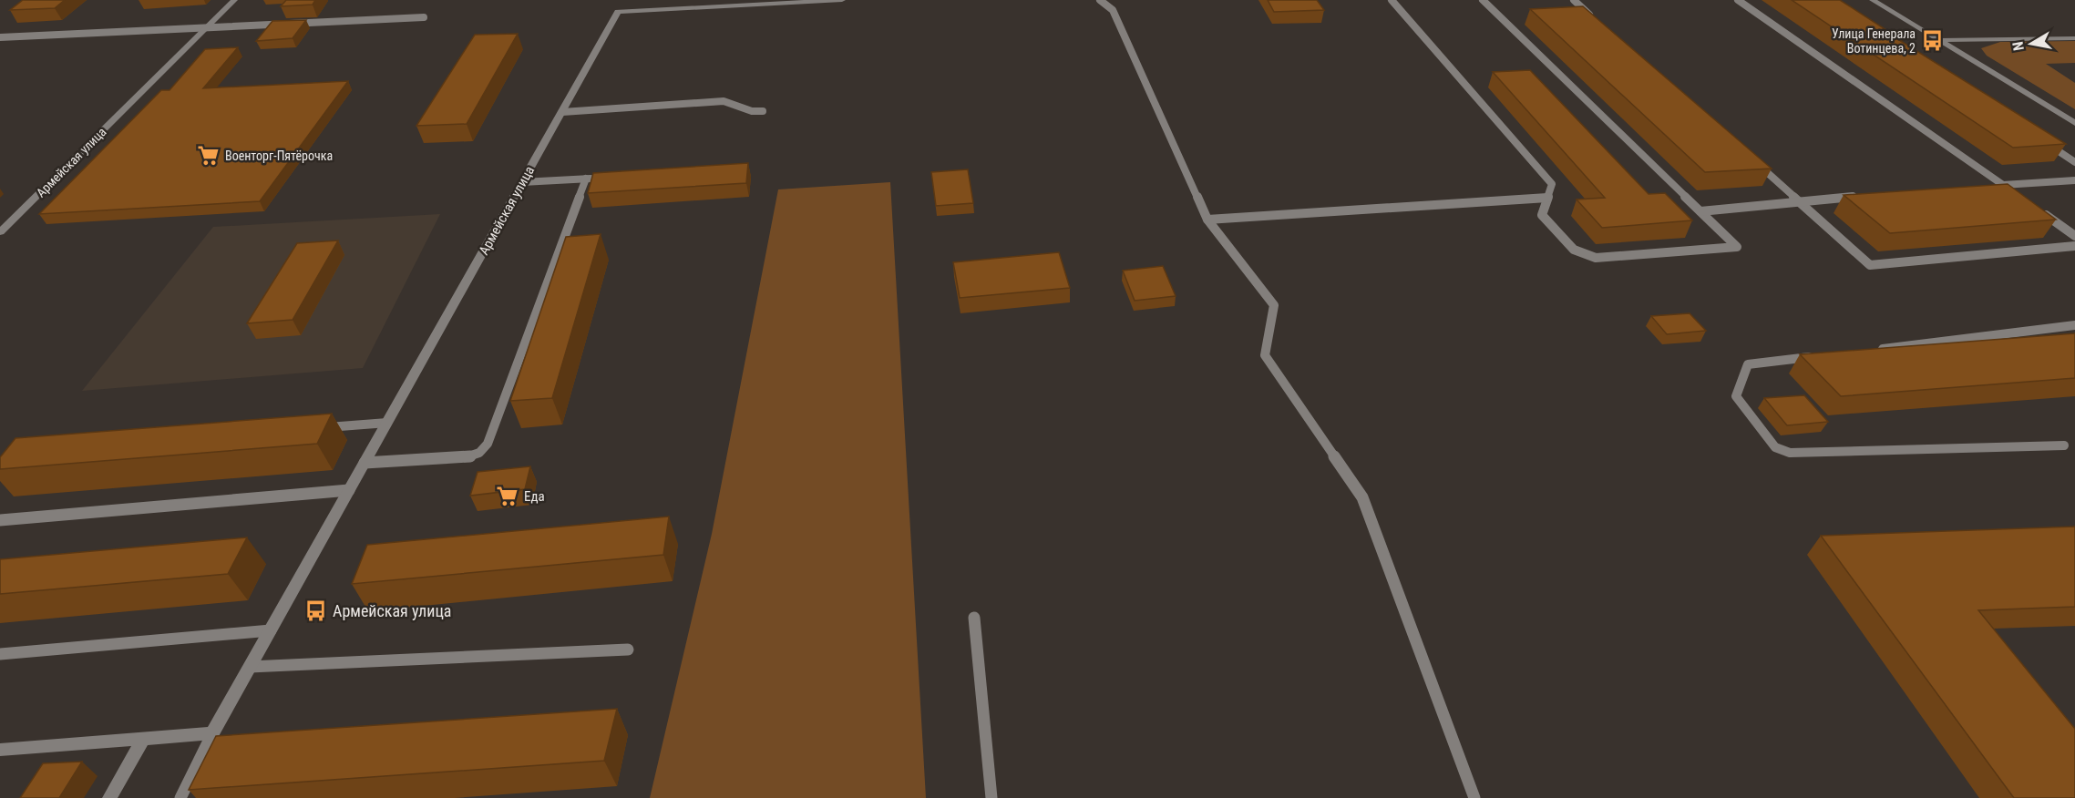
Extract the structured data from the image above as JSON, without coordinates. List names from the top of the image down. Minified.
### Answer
{"streets":{"street":["Армейская улица"]},"places":{"bus stop":["Улица Генерала Вотинцева, 2","Армейская улица"],"supermarket":["Военторг-Пятёрочка","Еда"]},"north":"left"}
